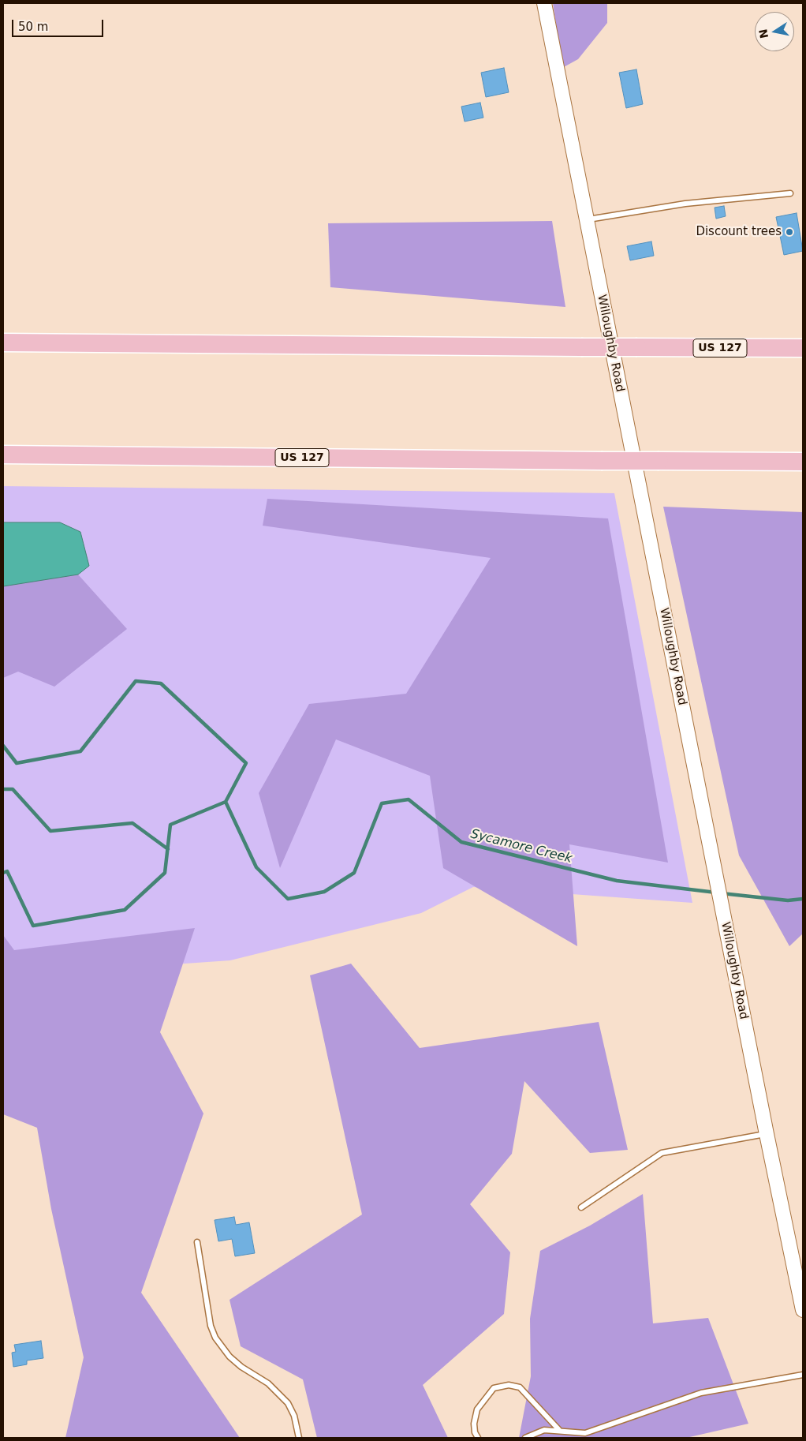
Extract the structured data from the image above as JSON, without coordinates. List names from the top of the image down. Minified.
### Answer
{"streets":{"highway":["US 127"],"street":["Willoughby Road"]},"water":["Sycamore Creek"],"places":["Discount trees"],"scale_bar":"50 m","north":"left"}
